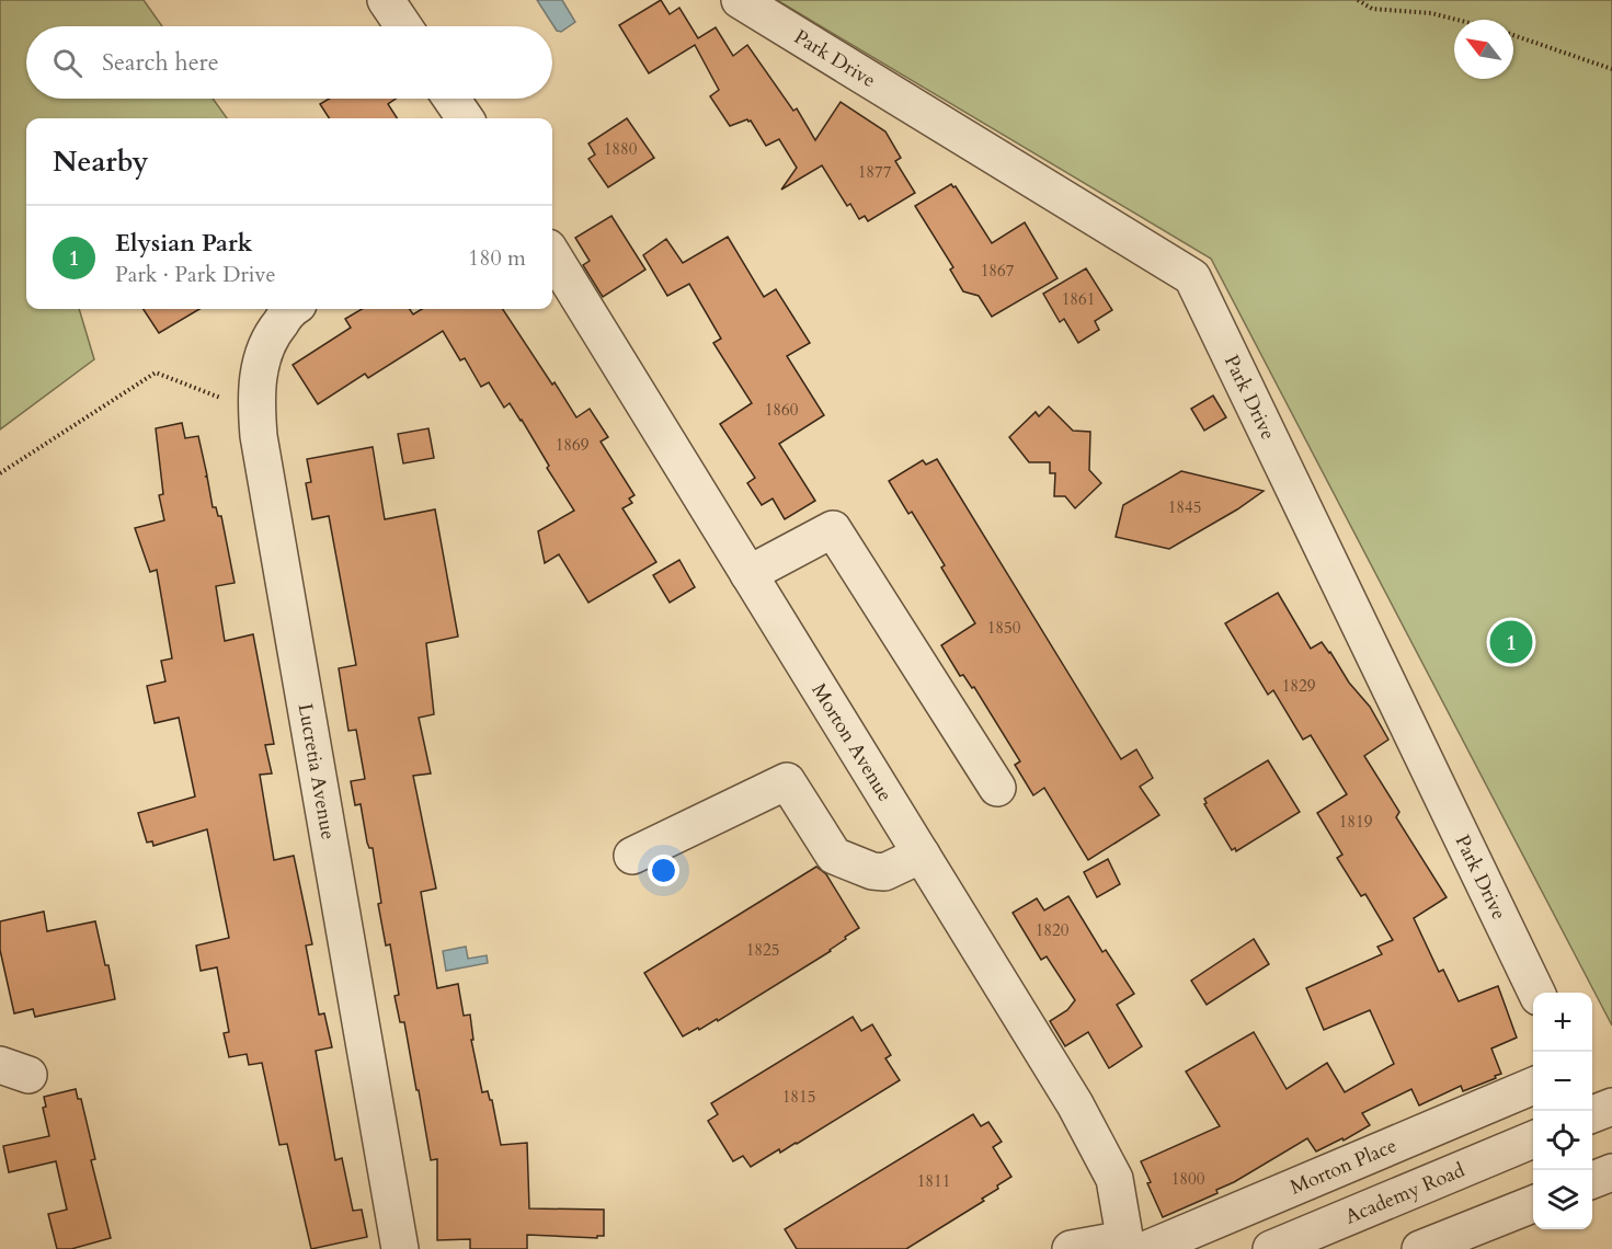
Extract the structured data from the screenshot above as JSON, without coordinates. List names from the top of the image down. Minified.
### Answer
{"streets":{"street":["Park Drive","Morton Avenue","Lucretia Avenue","Morton Place","Academy Road"]},"crossings":[["Morton Avenue","Morton Place"]],"house_numbers":["1880","1877","1867","1861","1860","1869","1845","1850","1829","1819","1820","1825","1815","1800","1811"],"north":"top left","page":{"search":"Search here","heading":"Nearby","list":[{"mark":"1","name":"Elysian Park","note":"Park · Park Drive","value":"180 m"}],"pins":"1","map_buttons":["+","−"]}}
